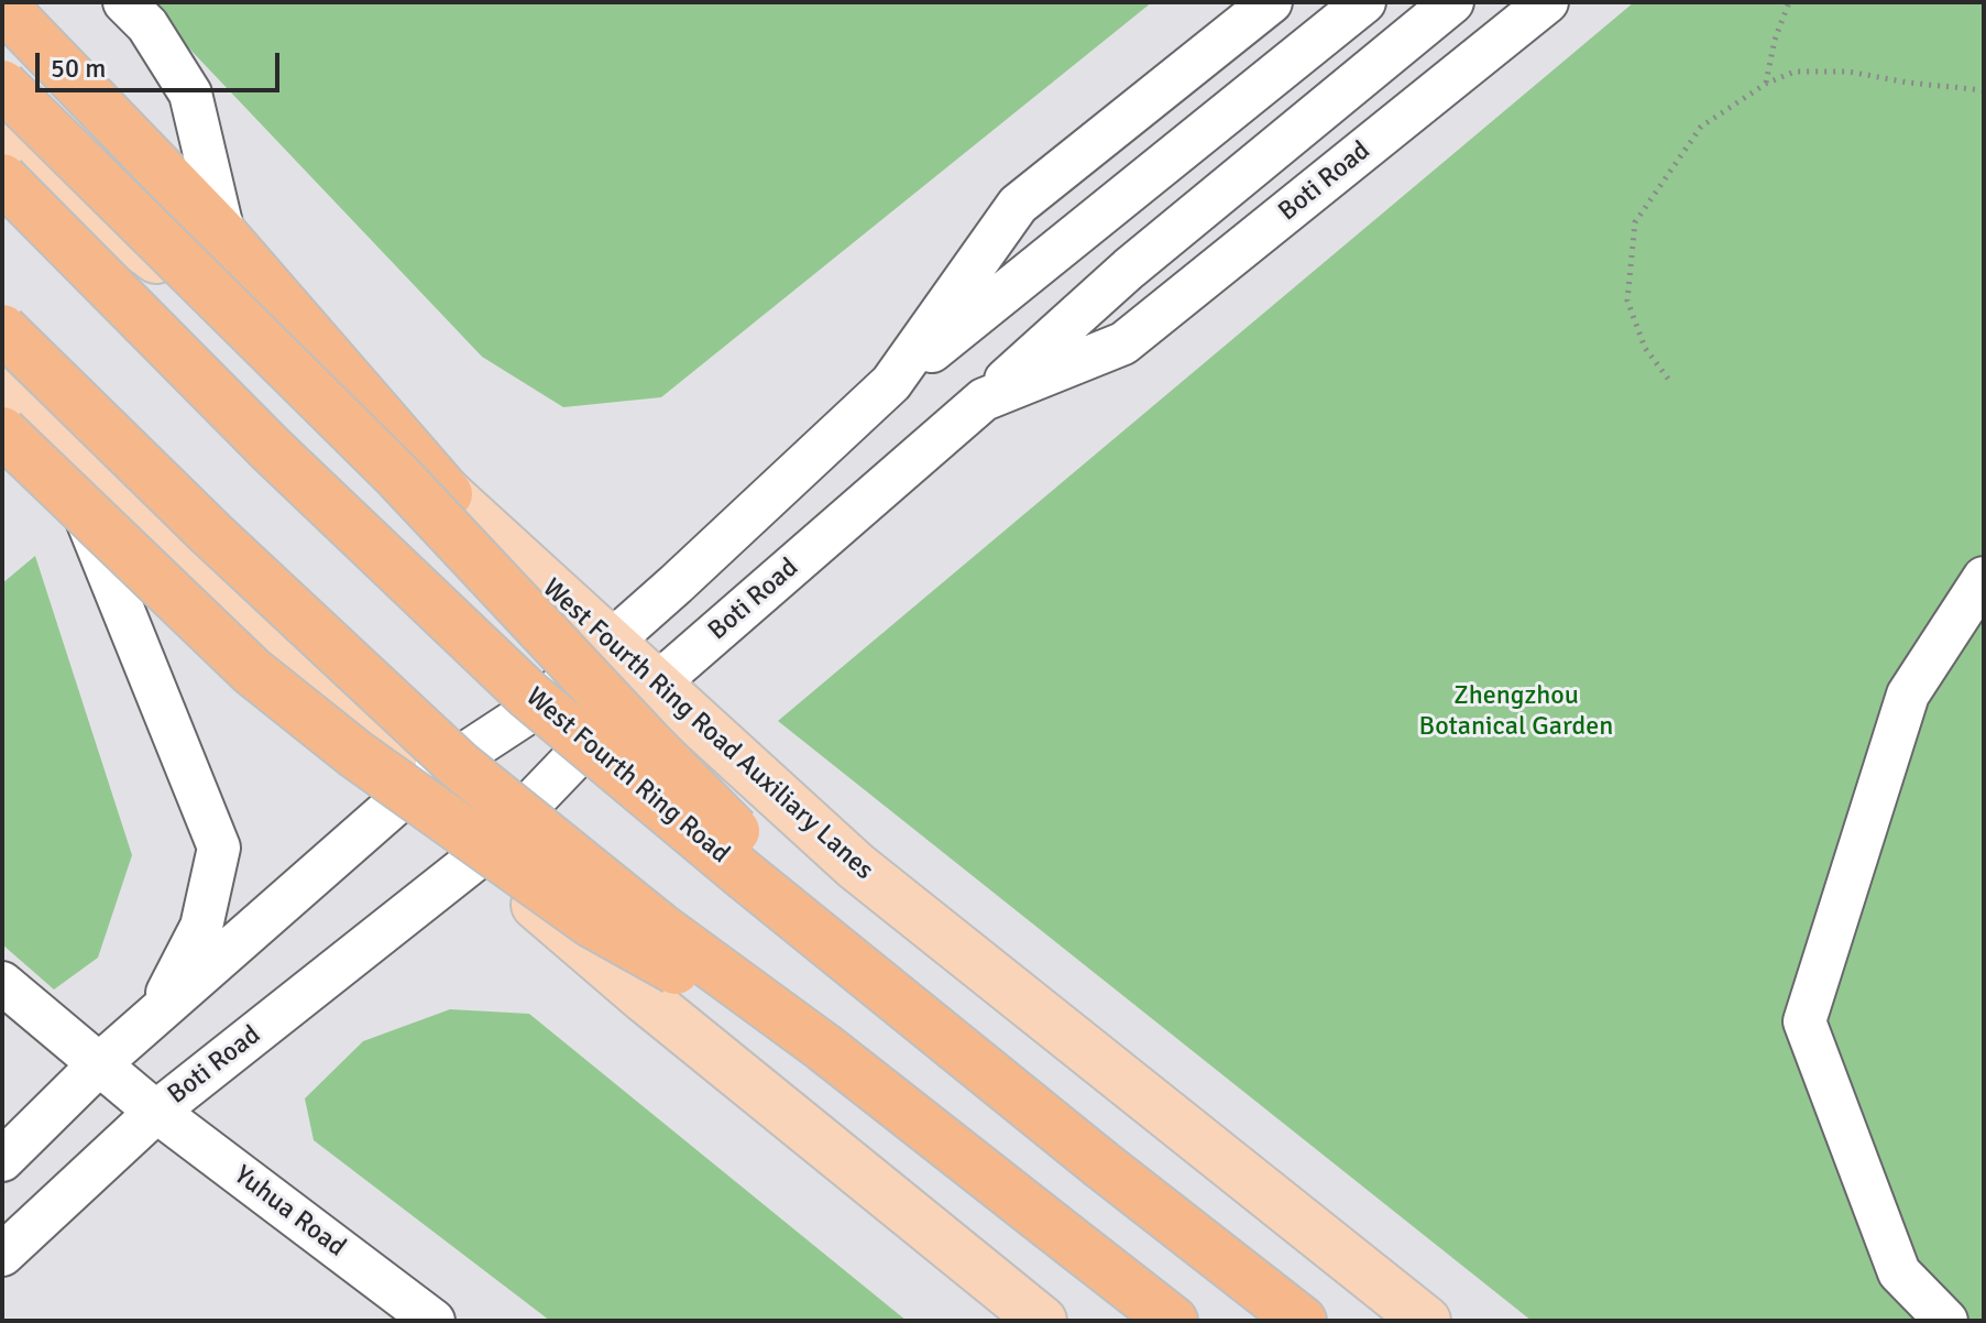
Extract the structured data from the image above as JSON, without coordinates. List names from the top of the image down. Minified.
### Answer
{"streets":{"highway":["West Fourth Ring Road"],"main road":["West Fourth Ring Road Auxiliary Lanes"],"street":["Boti Road","Yuhua Road"]},"crossings":[["Boti Road","West Fourth Ring Road Auxiliary Lanes"],["Boti Road","West Fourth Ring Road"],["Boti Road","Yuhua Road"]],"parks":["Zhengzhou Botanical Garden"],"scale_bar":"50 m"}
